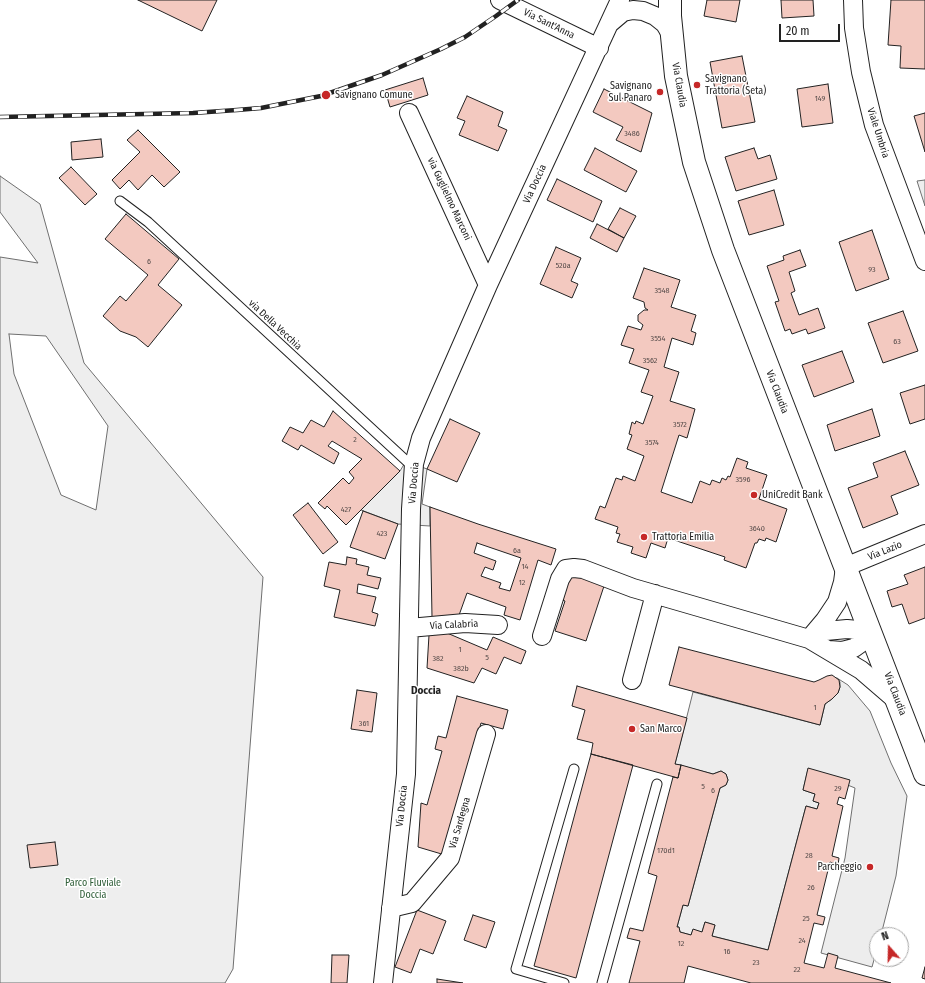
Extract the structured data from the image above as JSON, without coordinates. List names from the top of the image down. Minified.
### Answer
{"streets":{"main road":["Via Claudia"],"street":["Via Sant'Anna","Viale Umbria","Via Doccia","via Guglielmo Marconi","Via Lazio","Via Calabria","Via Sardegna"],"lane":["via Della Vecchia"]},"crossings":[["Via Sant'Anna","Via Doccia"],["Via Claudia","Via Lazio"],["Via Doccia","via Guglielmo Marconi"],["Via Doccia","via Della Vecchia"],["Via Doccia","Via Calabria"],["Via Doccia","Via Sardegna"]],"districts":["Doccia"],"parks":["Parco Fluviale Doccia"],"places":["Savignano Trattoria (Seta)","Savignano Sul Panaro","Savignano Comune","UniCredit Bank","Trattoria Emilia","San Marco","Parcheggio"],"house_numbers":["149","3486","6","520a","93","3548","3554","63","3562","3572","2","3574","3596","427","3640","423","6a","14","12","1","5","382","382b","1","361","5","29","6","170d1","28","26","25","24","12","16","23","22"],"scale_bar":"20 m","north":"top"}
